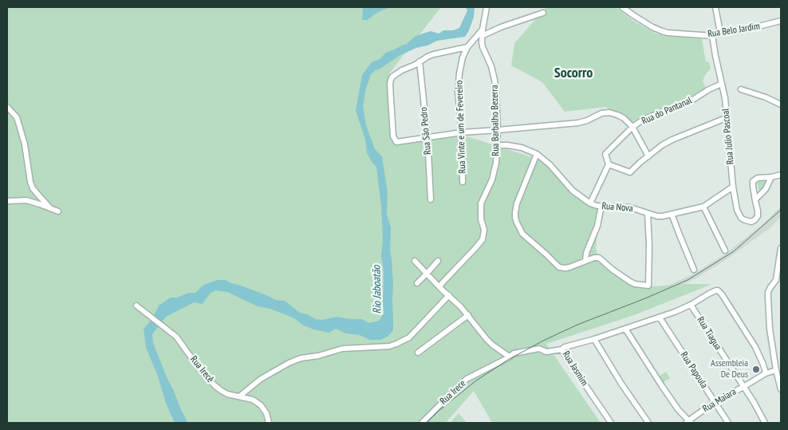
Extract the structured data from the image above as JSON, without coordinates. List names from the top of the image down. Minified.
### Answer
{"streets":{"street":["Rua Belo Jardim","Rua do Pantanal","Rua Barbalho Bezerra","Rua Vinte e um de Fevereiro","Rua São Pedro","Rua Julio Pascoal","Rua Nova","Rua Tiagua","Rua Jasmim","Rua Irecê","Rua Papoula","Rua Irece","Rua Maiara"]},"crossings":[["Rua Belo Jardim","Rua Julio Pascoal"],["Rua do Pantanal","Rua Julio Pascoal"],["Rua Barbalho Bezerra","Rua Vinte e um de Fevereiro"],["Rua Julio Pascoal","Rua Nova"],["Rua Tiagua","Rua Jasmim"],["Rua Tiagua","Rua Maiara"],["Rua Jasmim","Rua Papoula"],["Rua Jasmim","Rua Irece"],["Rua Jasmim","Rua Maiara"],["Rua Papoula","Rua Maiara"]],"districts":["Socorro"],"water":["Rio Jaboatão"],"places":["Assembleia De Deus"]}
